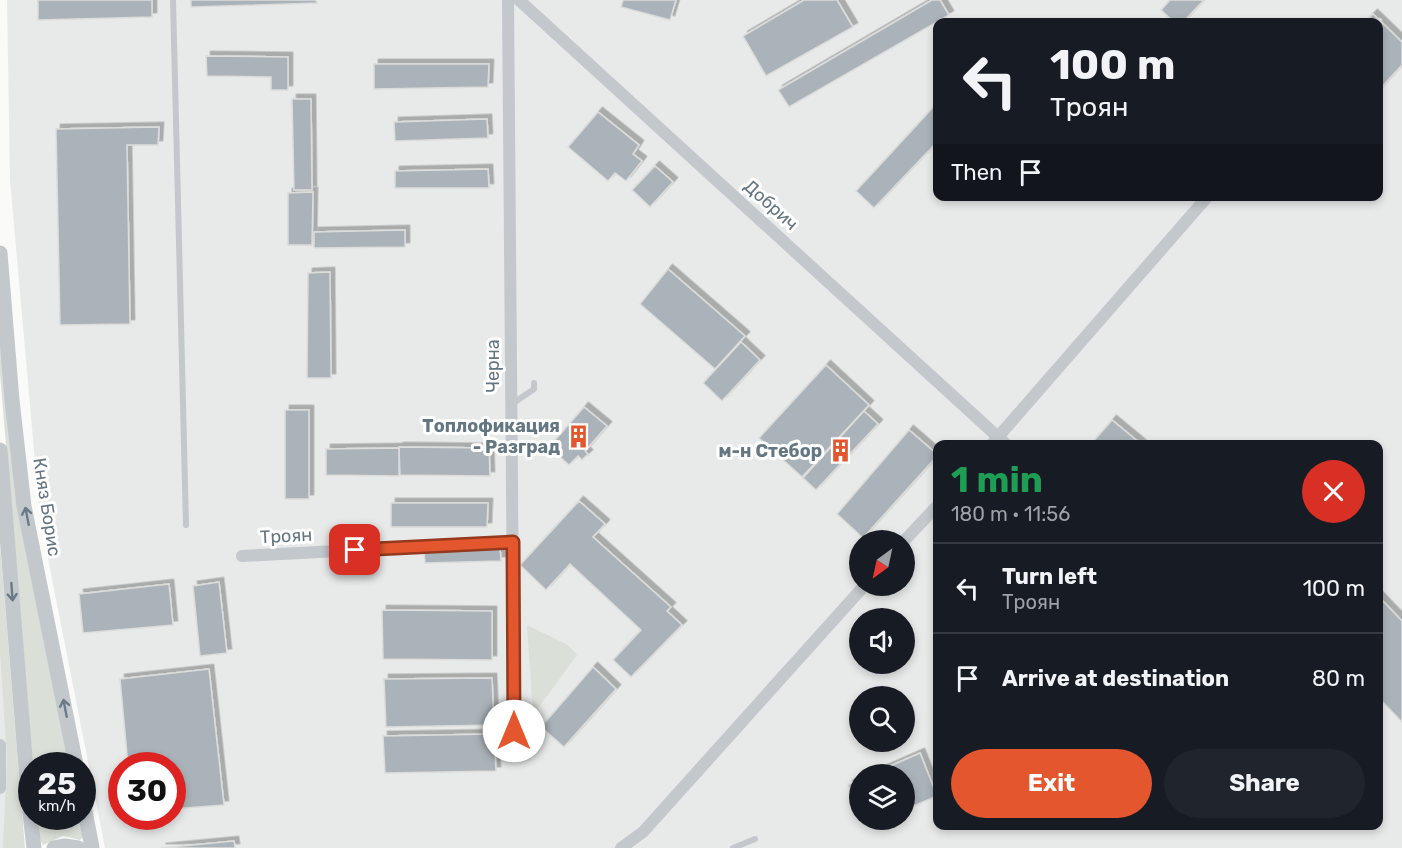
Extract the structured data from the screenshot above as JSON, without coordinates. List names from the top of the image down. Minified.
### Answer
{"streets":{"street":["Добрич","Черна","Княз Борис","Троян"]},"crossings":[["Черна","Троян"]],"places":{"building":["Топлофикация - Разград","м-н Стебор"]},"north":"bottom left","page":{"turn":["100 m","Троян"],"then":"Then","heading":["1 min","180 m · 11:56"],"list":[{"name":"Turn left","note":"Троян","value":"100 m"},{"name":"Arrive at destination","value":"80 m"}],"buttons":["Exit","Share"],"speed":"25 km/h","limit":"30"}}
